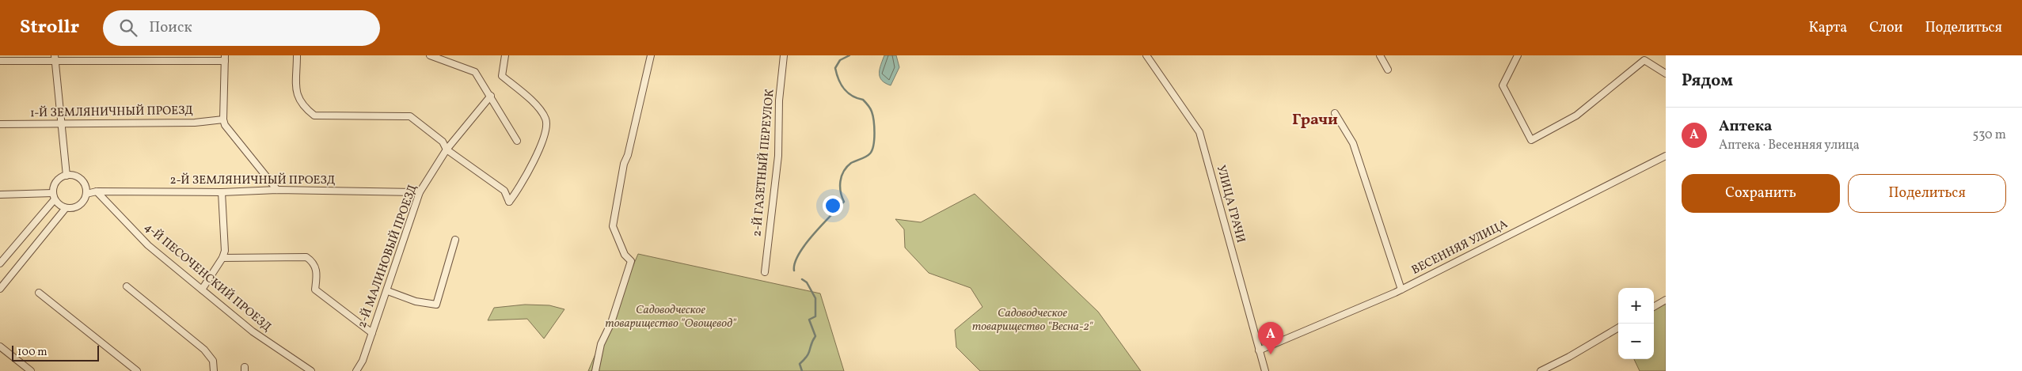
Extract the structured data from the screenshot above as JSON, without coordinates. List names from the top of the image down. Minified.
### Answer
{"streets":{"street":["1-Й ЗЕМЛЯНИЧНЫЙ ПРОЕЗД","2-Й ГАЗЕТНЫЙ ПЕРЕУЛОК","2-Й ЗЕМЛЯНИЧНЫЙ ПРОЕЗД","УЛИЦА ГРАЧИ","ВЕСЕННЯЯ УЛИЦА","2-Й МАЛИНОВЫЙ ПРОЕЗД","4-Й ПЕСОЧЕНСКИЙ ПРОЕЗД"]},"crossings":[["2-Й ЗЕМЛЯНИЧНЫЙ ПРОЕЗД","2-Й МАЛИНОВЫЙ ПРОЕЗД"],["2-Й ЗЕМЛЯНИЧНЫЙ ПРОЕЗД","4-Й ПЕСОЧЕНСКИЙ ПРОЕЗД"],["УЛИЦА ГРАЧИ","ВЕСЕННЯЯ УЛИЦА"]],"districts":["Грачи"],"parks":["Садоводческое товарищество \"Овощевод\"","Садоводческое товарищество \"Весна-2\""],"scale_bar":"100 m","page":{"header":"Strollr","search":"Поиск","nav":["Карта","Слои","Поделиться"],"heading":"Рядом","list":[{"mark":"A","name":"Аптека","note":"Аптека · Весенняя улица","value":"530 m"}],"buttons":["Сохранить","Поделиться"],"map_buttons":["+","−"],"pins":"A","scale":"100 m"}}
